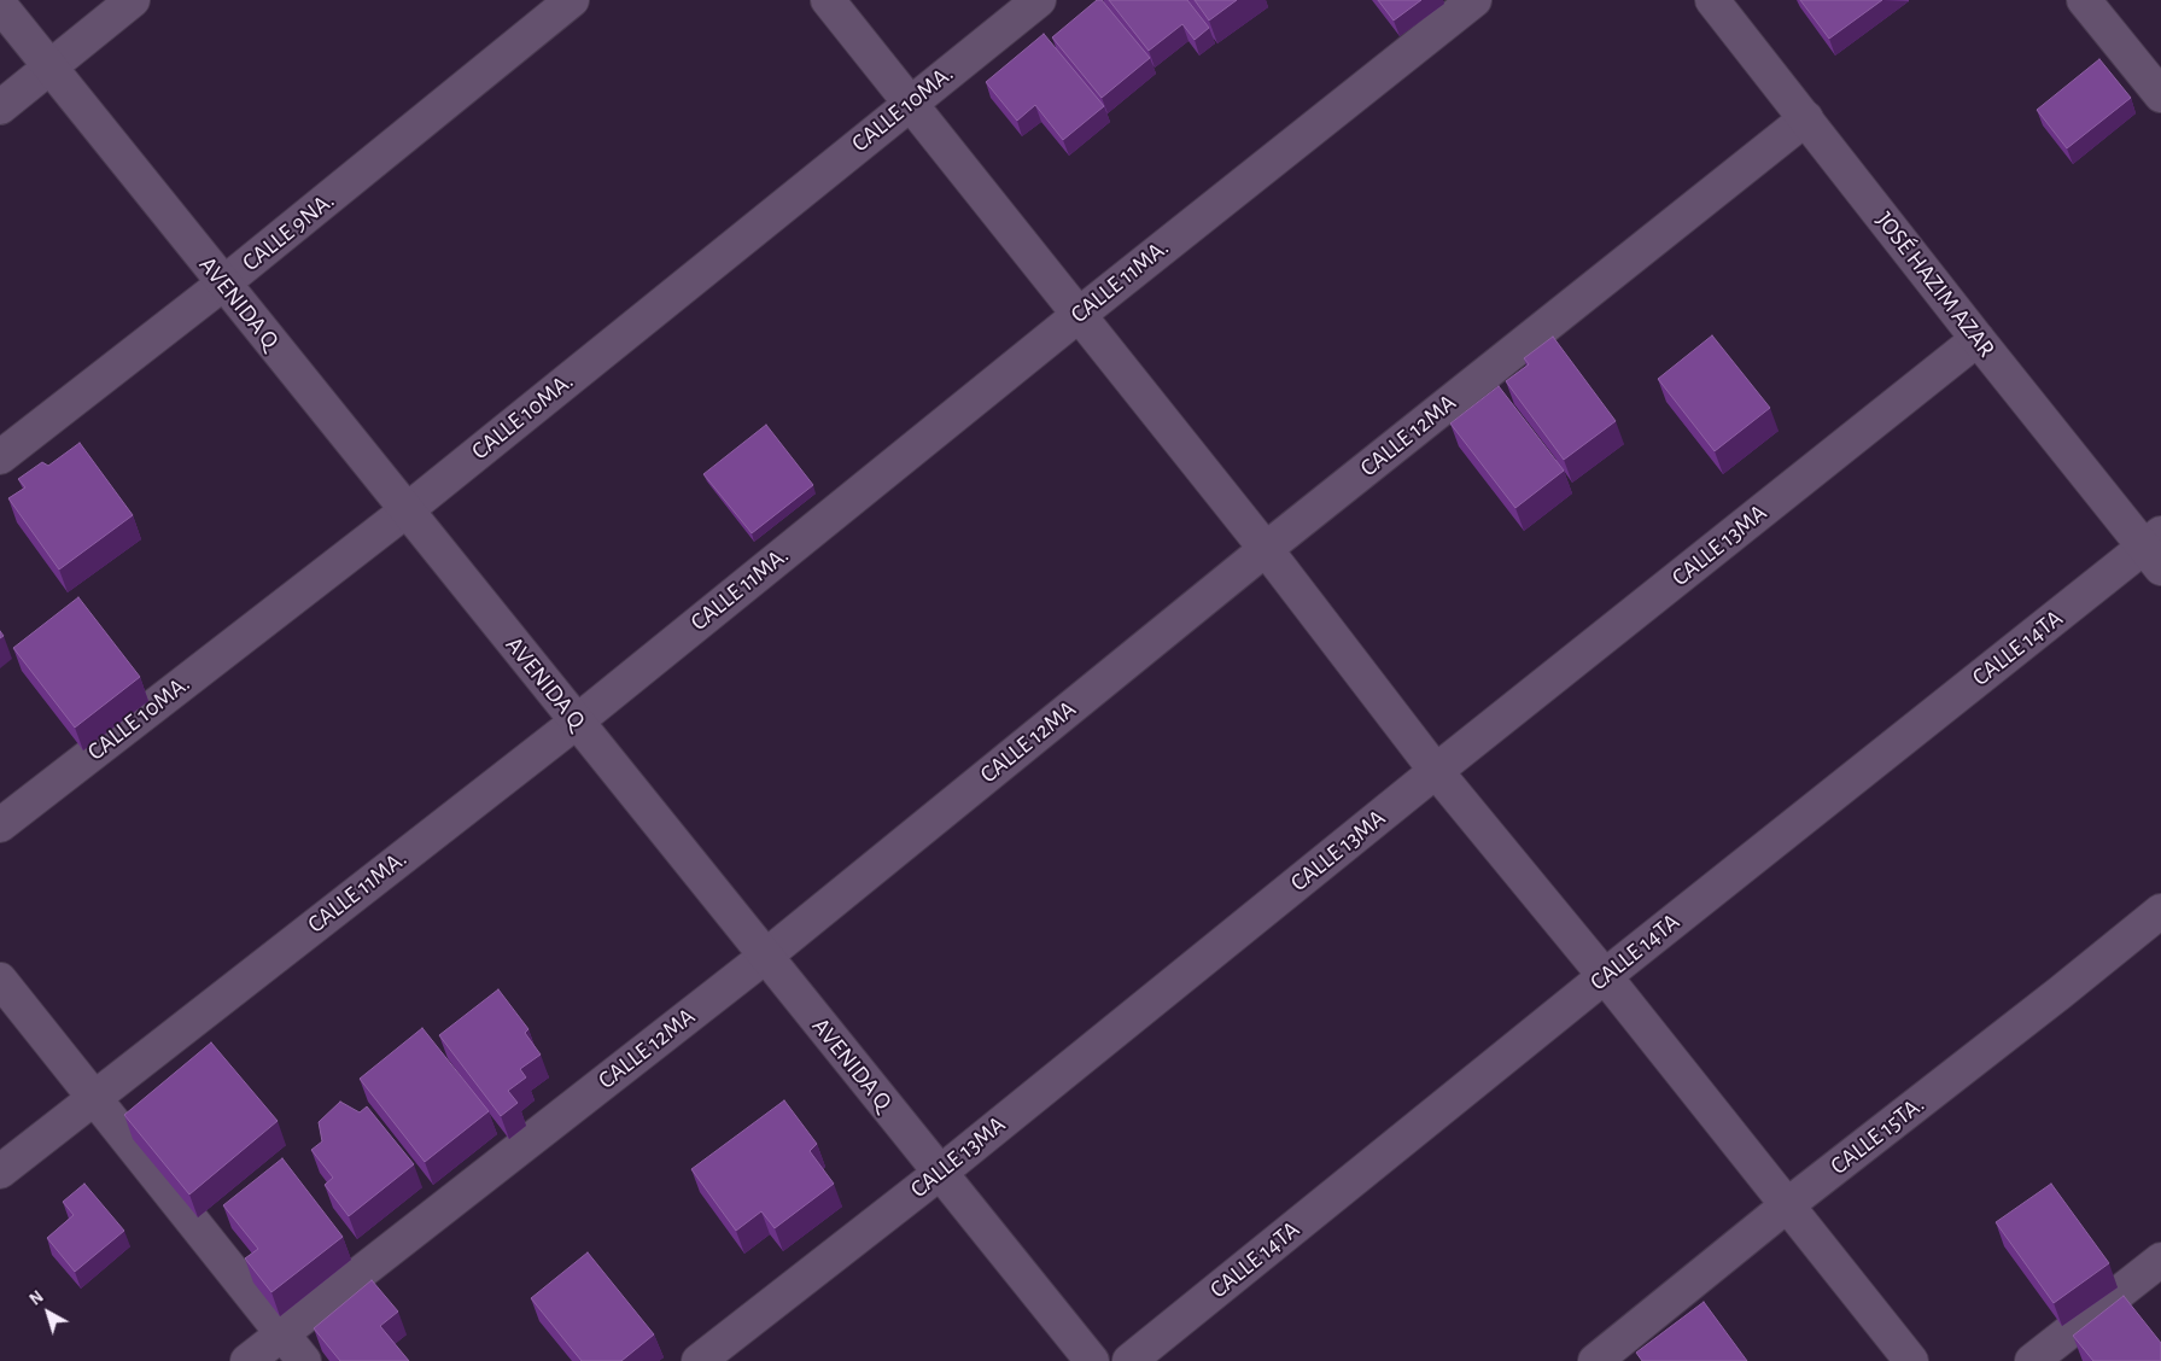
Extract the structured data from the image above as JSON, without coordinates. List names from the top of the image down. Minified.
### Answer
{"streets":{"street":["CALLE 10MA.","CALLE 9NA.","CALLE 11MA.","JOSÉ HAZIM AZAR","AVENIDA Q","CALLE 12MA","CALLE 13MA","CALLE 14TA","CALLE 15TA."]},"crossings":[["CALLE 10MA.","AVENIDA Q"],["CALLE 9NA.","AVENIDA Q"],["CALLE 11MA.","AVENIDA Q"],["JOSÉ HAZIM AZAR","CALLE 12MA"],["JOSÉ HAZIM AZAR","CALLE 13MA"],["JOSÉ HAZIM AZAR","CALLE 14TA"],["AVENIDA Q","CALLE 12MA"],["AVENIDA Q","CALLE 13MA"]],"north":"top left"}
